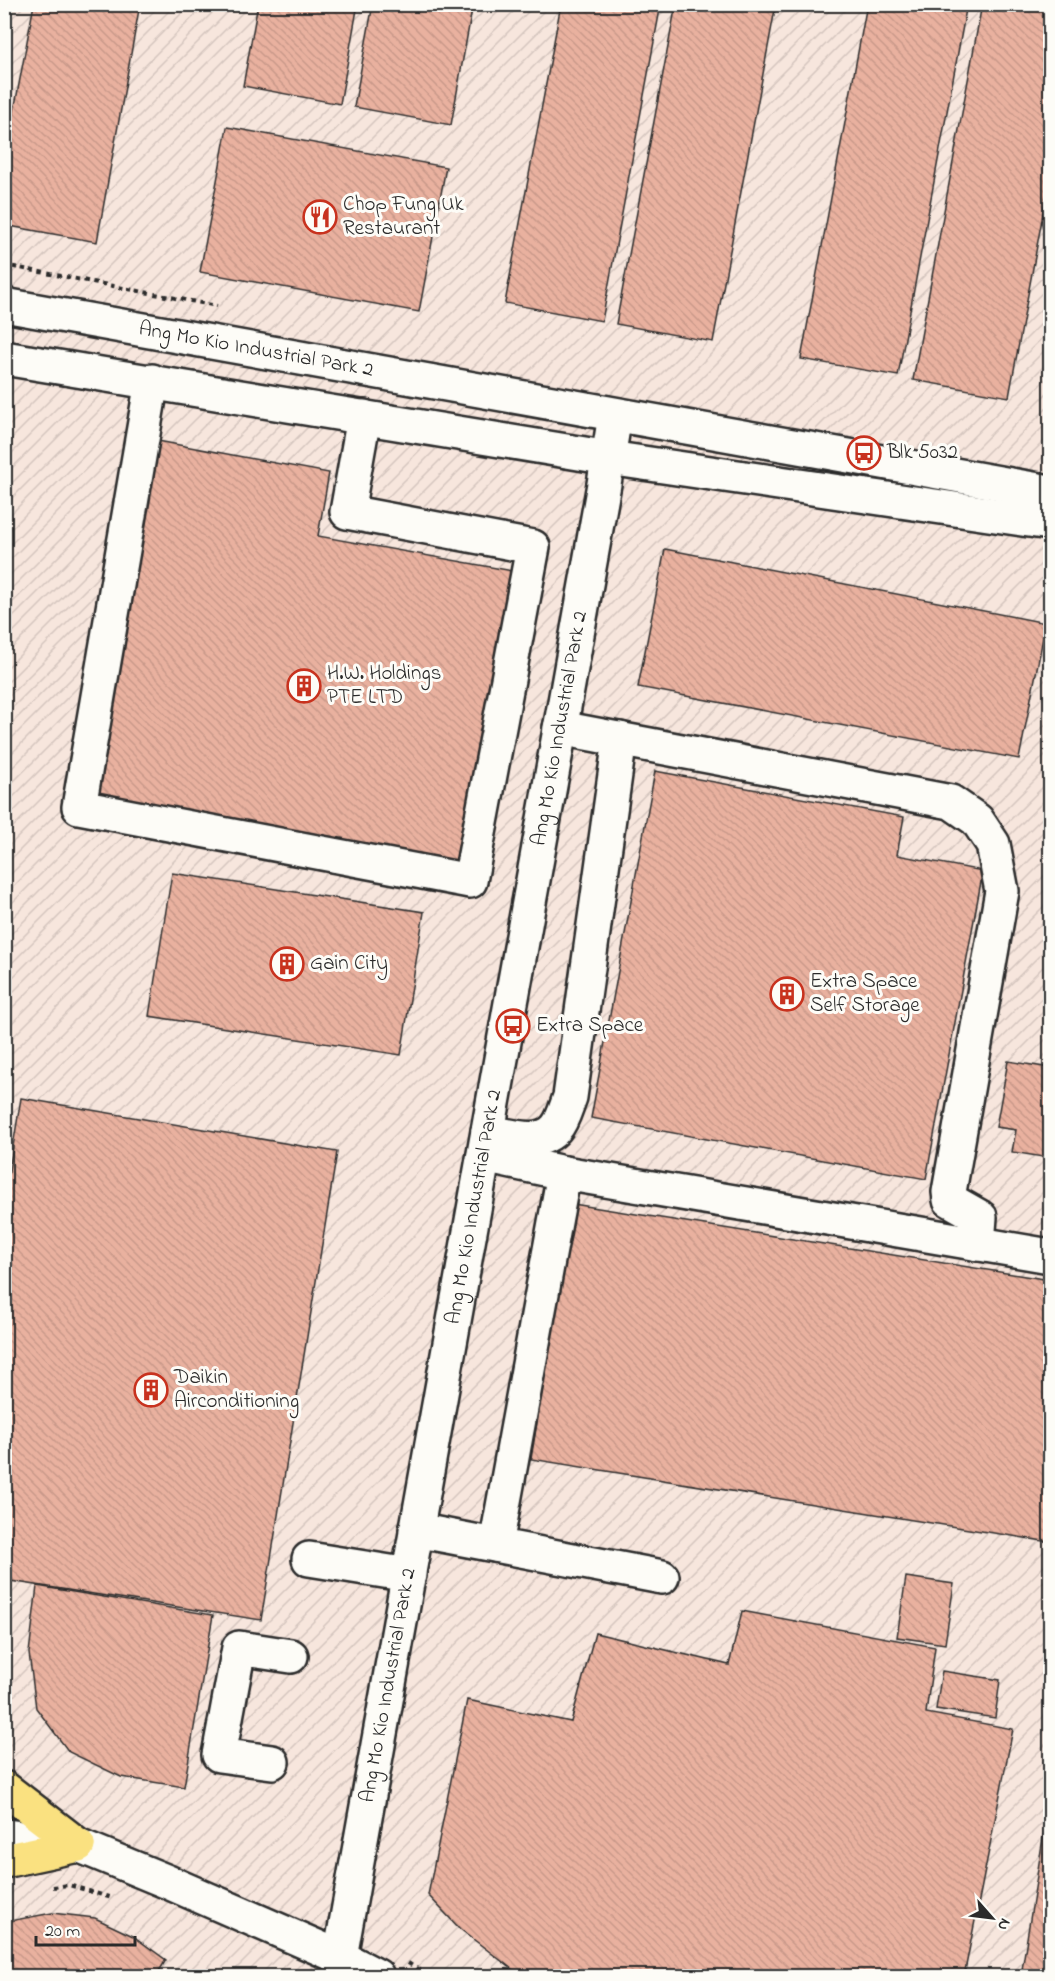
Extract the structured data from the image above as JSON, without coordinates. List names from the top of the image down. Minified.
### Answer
{"streets":{"street":["Ang Mo Kio Industrial Park 2"]},"places":{"restaurant":["Chop Fung Uk Restaurant"],"bus stop":["Blk 5032","Extra Space"],"building":["H.W. Holdings PTE LTD","Gain City","Extra Space Self Storage","Daikin Airconditioning"]},"scale_bar":"20 m","north":"bottom right"}
